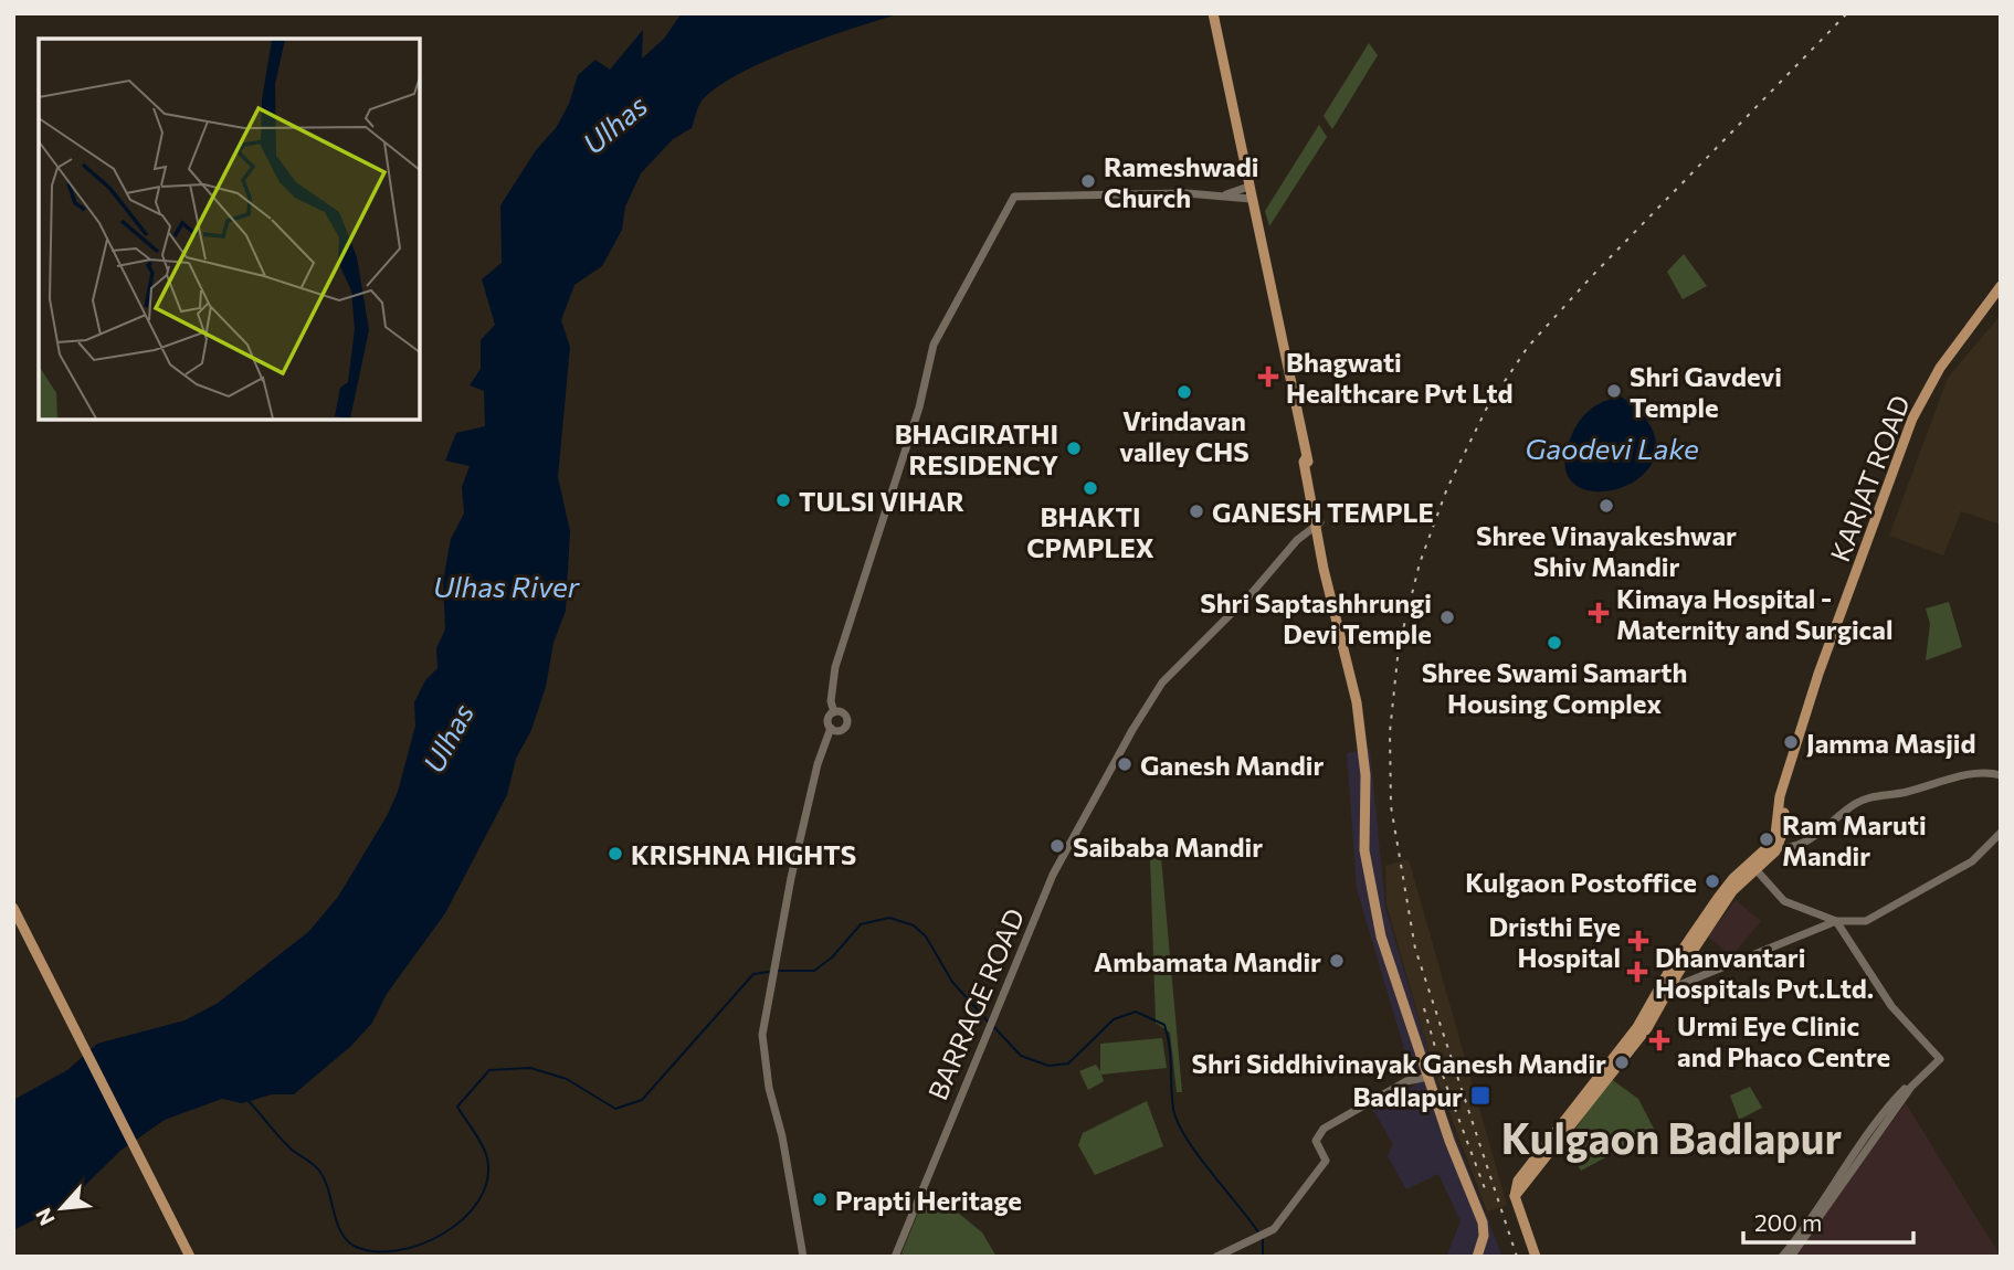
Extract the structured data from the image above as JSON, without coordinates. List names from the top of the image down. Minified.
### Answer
{"streets":{"main road":["KARJAT ROAD"],"street":["BARRAGE ROAD"]},"districts":["Kulgaon Badlapur"],"water":["Ulhas","Gaodevi Lake","Ulhas River"],"places":{"other":["Rameshwadi Church","Shri Gavdevi Temple","Vrindavan valley CHS","BHAGIRATHI RESIDENCY","BHAKTI CPMPLEX","TULSI VIHAR","Shree Vinayakeshwar Shiv Mandir","GANESH TEMPLE","Shri Saptashhrungi Devi Temple","Shree Swami Samarth Housing Complex","Jamma Masjid","Ganesh Mandir","Ram Maruti Mandir","Saibaba Mandir","KRISHNA HIGHTS","Kulgaon Postoffice","Ambamata Mandir","Shri Siddhivinayak Ganesh Mandir","Prapti Heritage"],"health":["Bhagwati Healthcare Pvt Ltd","Kimaya Hospital - Maternity and Surgical","Dristhi Eye Hospital","Dhanvantari Hospitals Pvt.Ltd.","Urmi Eye Clinic and Phaco Centre"],"transit":["Badlapur"]},"scale_bar":"200 m","north":"bottom left"}
